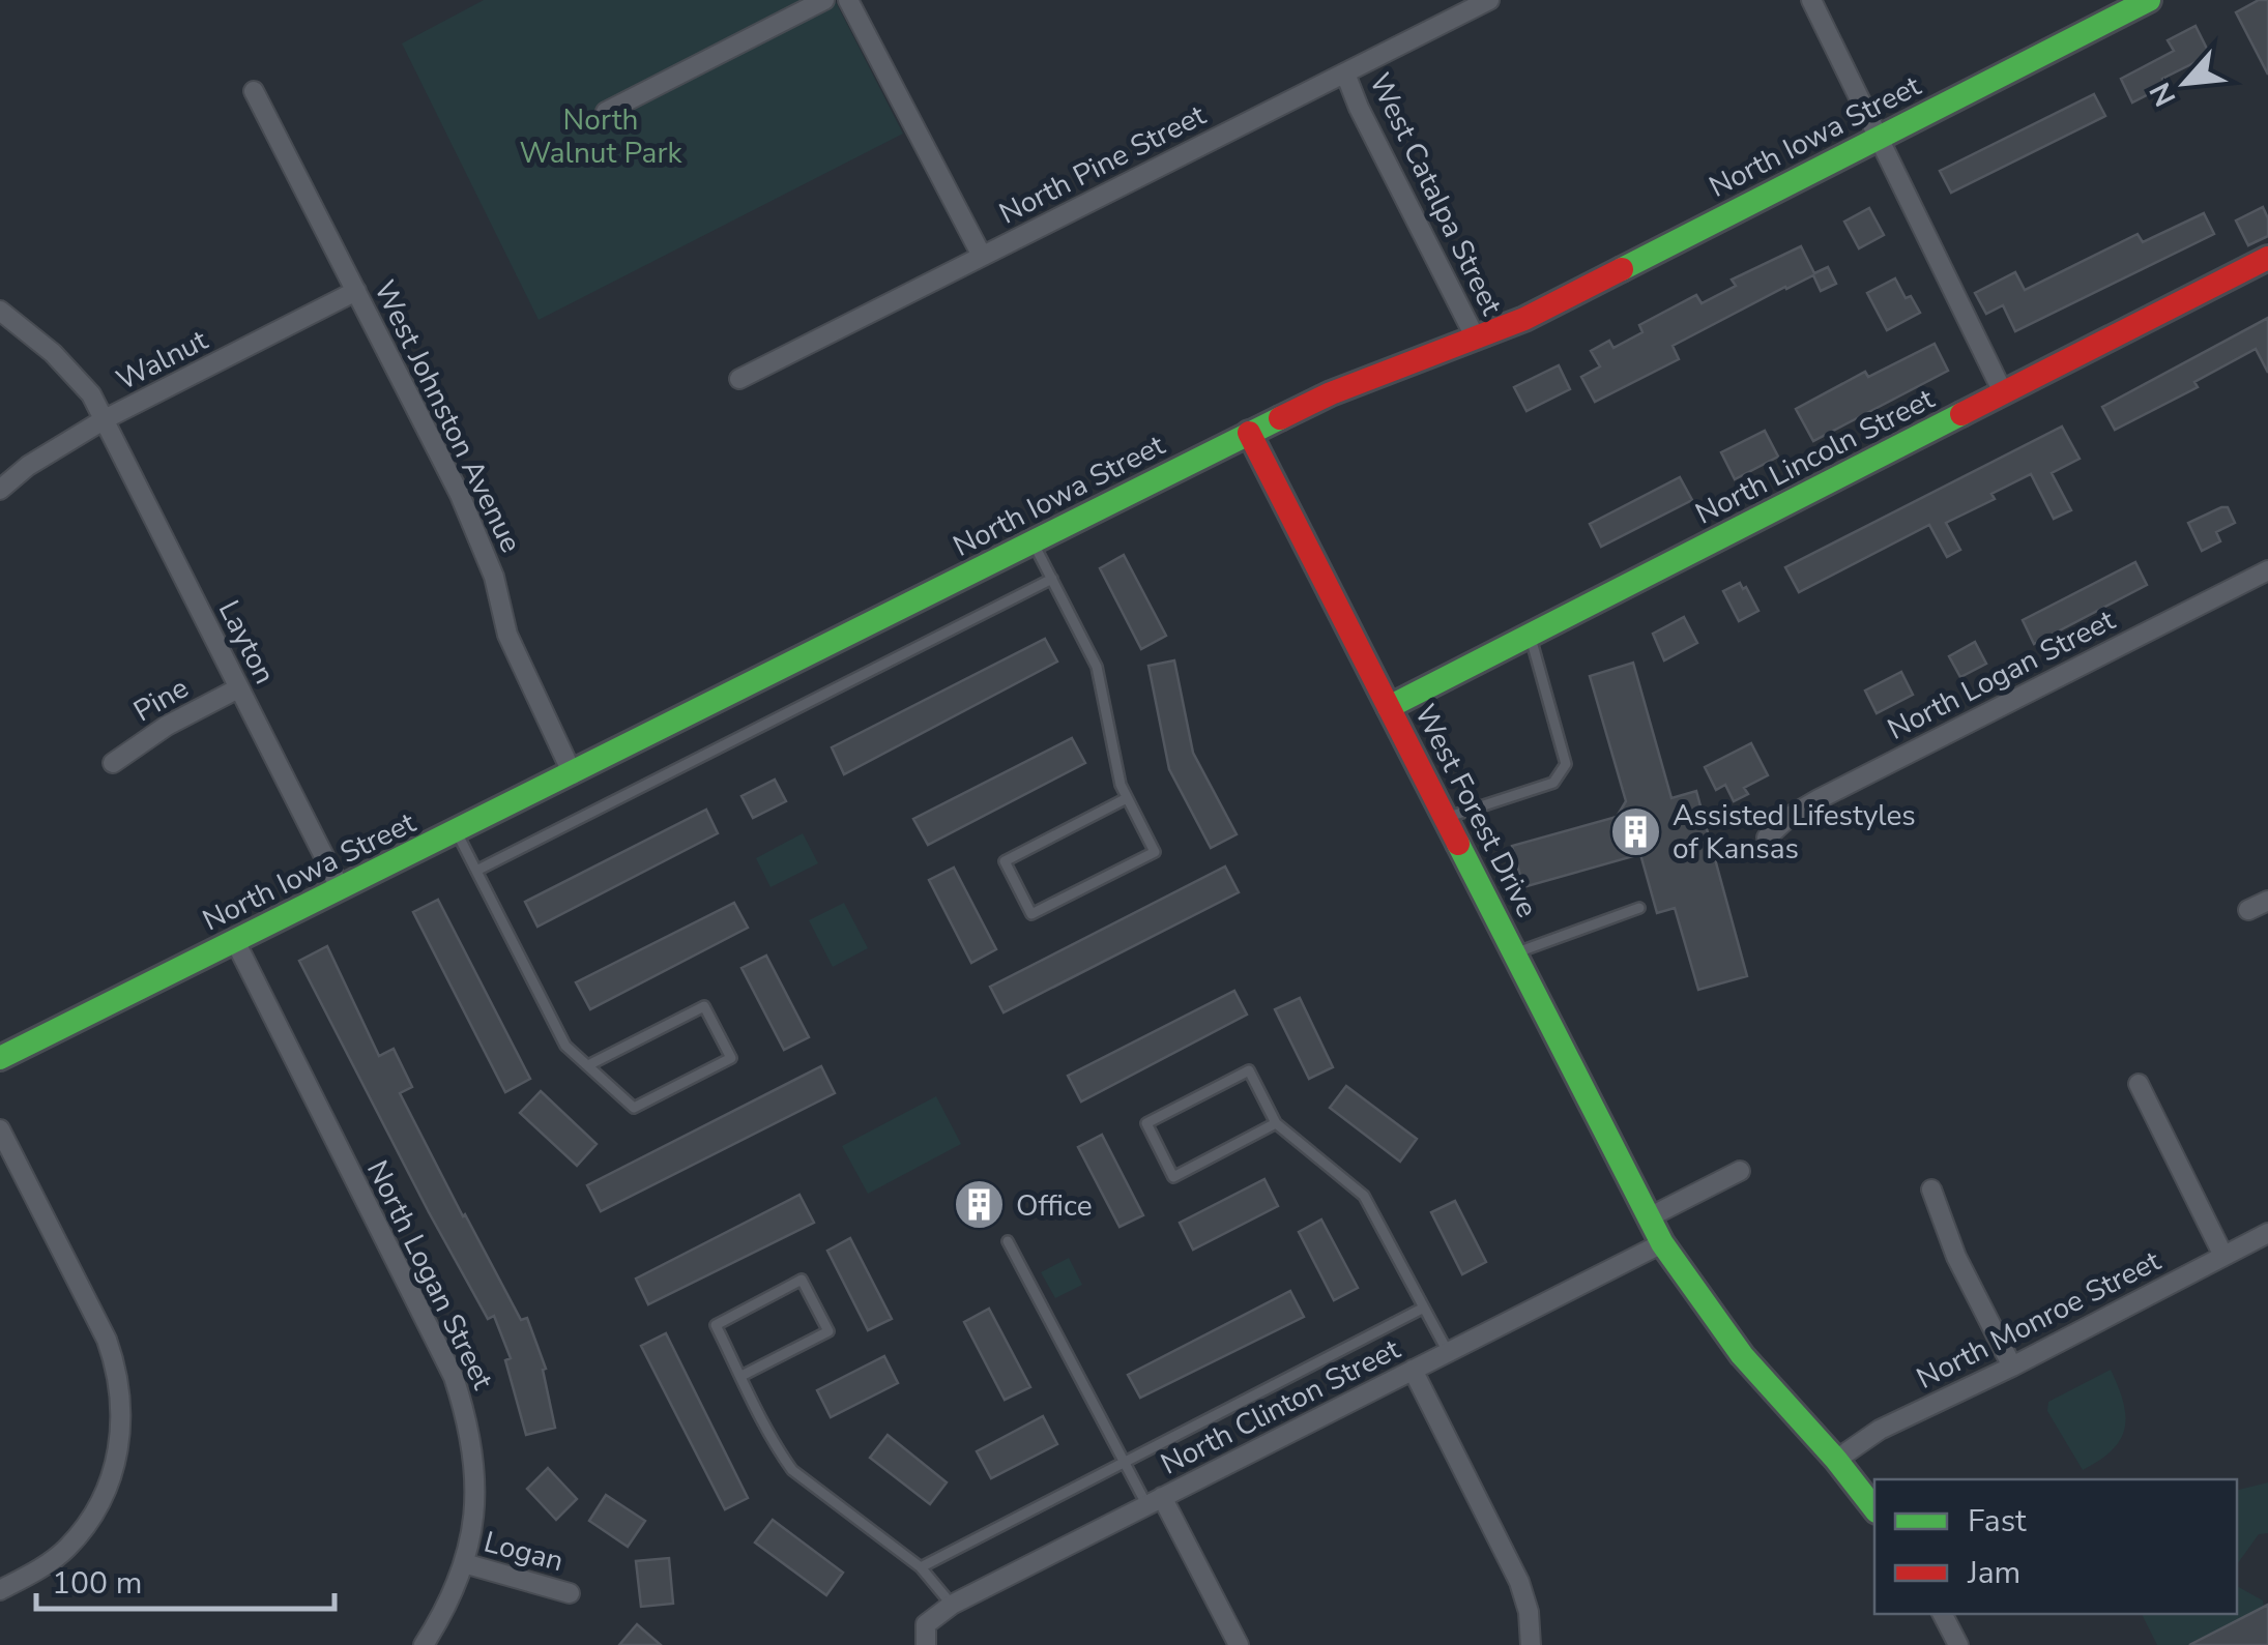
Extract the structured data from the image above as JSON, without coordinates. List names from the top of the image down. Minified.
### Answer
{"streets":{"street":["North Iowa Street","North Pine Street","West Catalpa Street","Walnut","West Johnston Avenue","North Lincoln Street","Layton","North Logan Street","Pine","West Forest Drive","North Monroe Street","North Clinton Street","Logan"]},"crossings":[["North Iowa Street","West Catalpa Street"],["North Iowa Street","West Johnston Avenue"],["North Iowa Street","Layton"],["North Iowa Street","North Logan Street"],["North Iowa Street","West Forest Drive"],["North Pine Street","West Catalpa Street"],["Walnut","West Johnston Avenue"],["Walnut","Layton"],["North Lincoln Street","West Forest Drive"],["Layton","Pine"],["North Logan Street","Logan"],["West Forest Drive","North Monroe Street"],["West Forest Drive","North Clinton Street"]],"parks":["North Walnut Park"],"places":{"building":["Assisted Lifestyles of Kansas","Office"]},"legend":["Fast","Jam"],"scale_bar":"100 m","north":"bottom left"}
